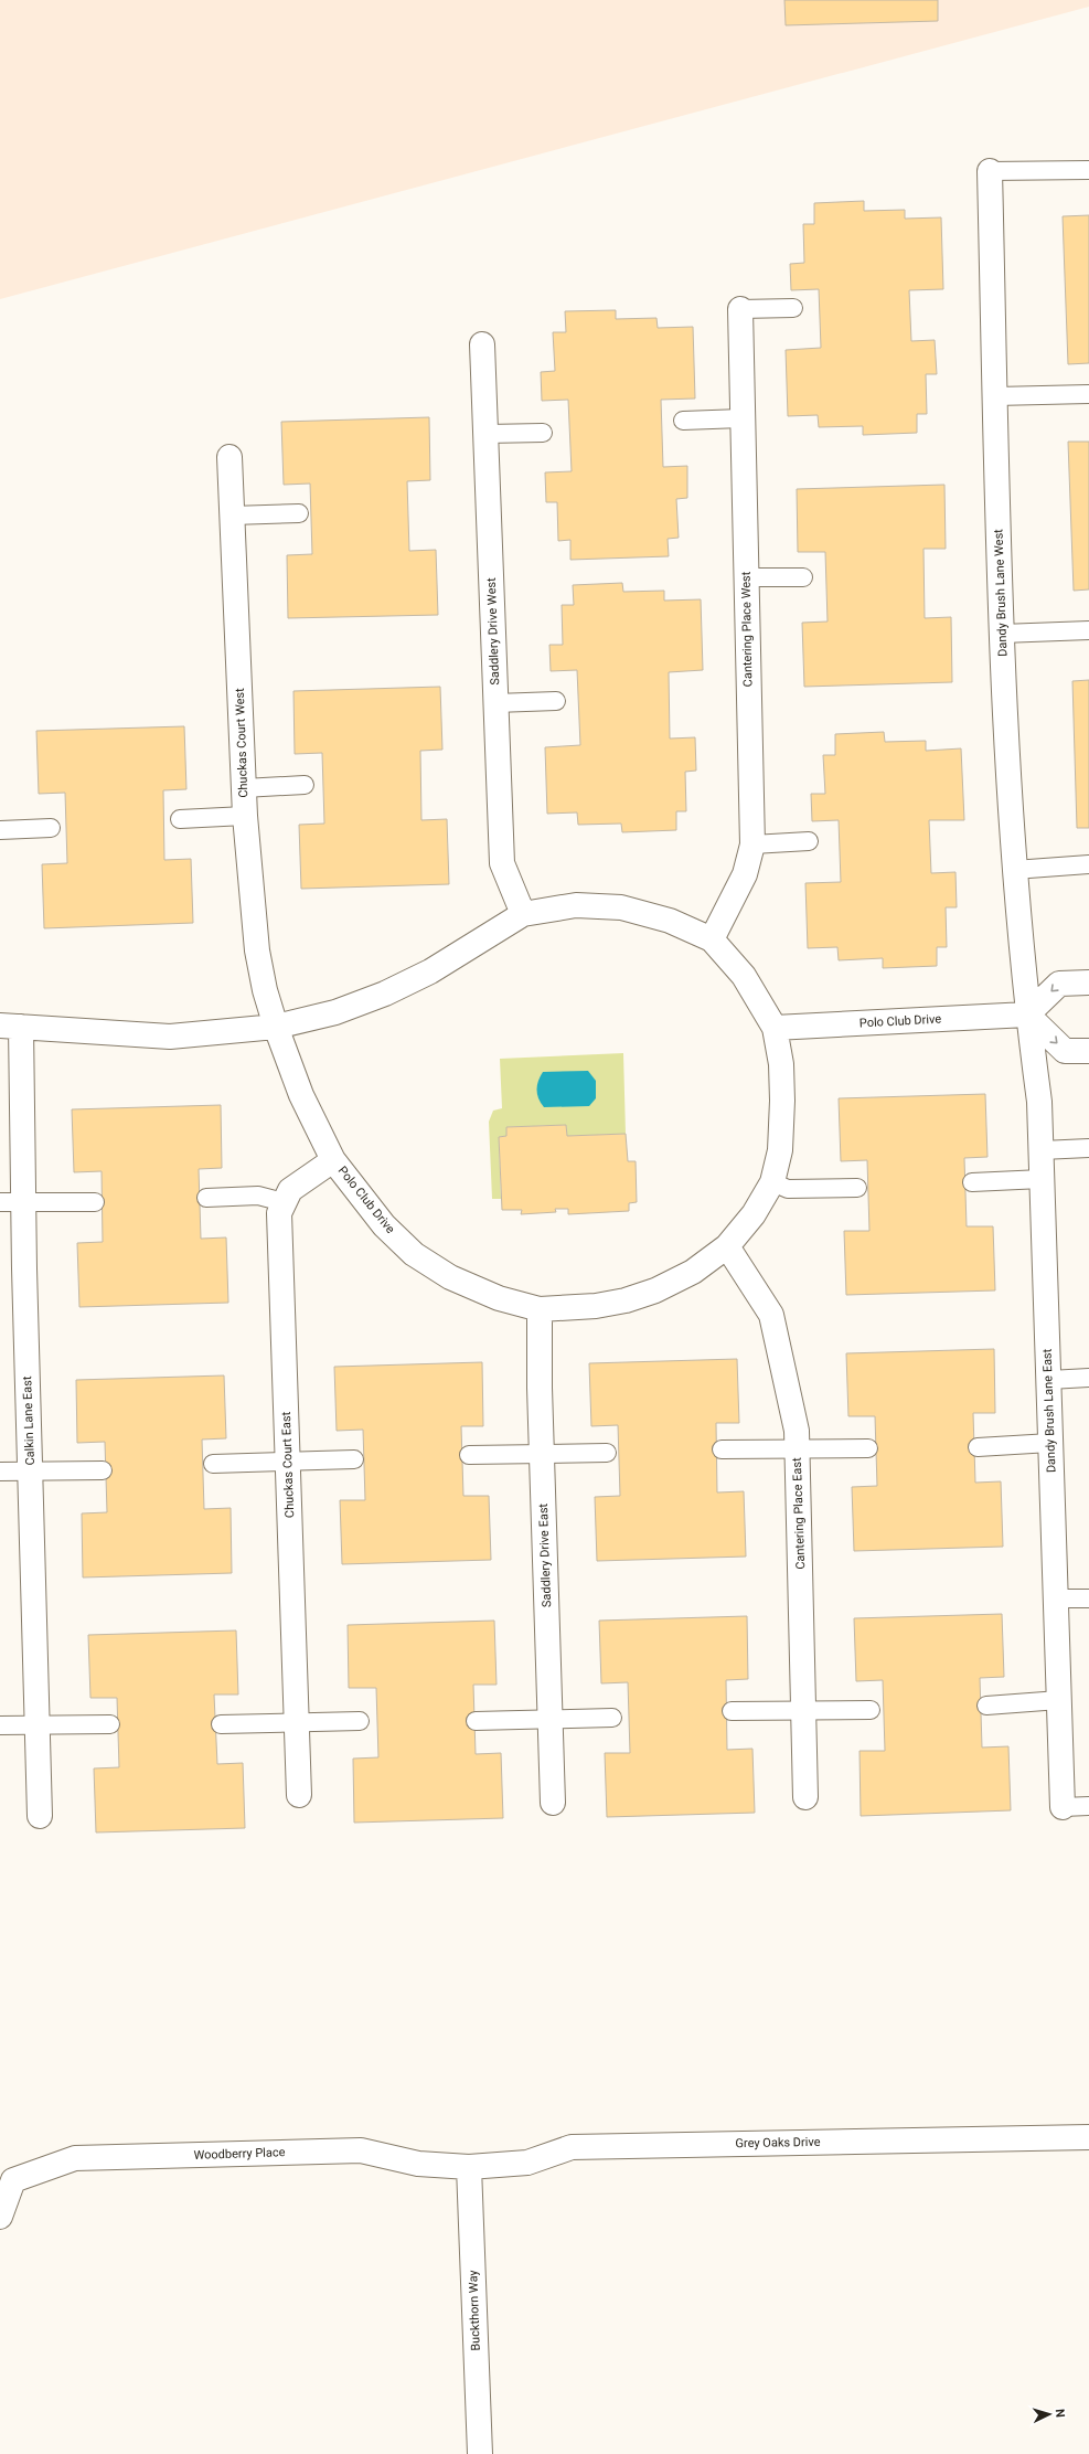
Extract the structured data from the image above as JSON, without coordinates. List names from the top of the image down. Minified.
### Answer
{"streets":{"street":["Dandy Brush Lane West","Cantering Place West","Saddlery Drive West","Chuckas Court West","Polo Club Drive","Dandy Brush Lane East","Calkin Lane East","Chuckas Court East","Cantering Place East","Saddlery Drive East","Grey Oaks Drive","Woodberry Place","Buckthorn Way"]},"crossings":[["Dandy Brush Lane West","Polo Club Drive"],["Dandy Brush Lane West","Dandy Brush Lane East"],["Cantering Place West","Polo Club Drive"],["Saddlery Drive West","Polo Club Drive"],["Chuckas Court West","Polo Club Drive"],["Polo Club Drive","Dandy Brush Lane East"],["Polo Club Drive","Calkin Lane East"],["Polo Club Drive","Chuckas Court East"],["Polo Club Drive","Cantering Place East"],["Polo Club Drive","Saddlery Drive East"],["Grey Oaks Drive","Woodberry Place"],["Grey Oaks Drive","Buckthorn Way"],["Woodberry Place","Buckthorn Way"]],"north":"right"}
